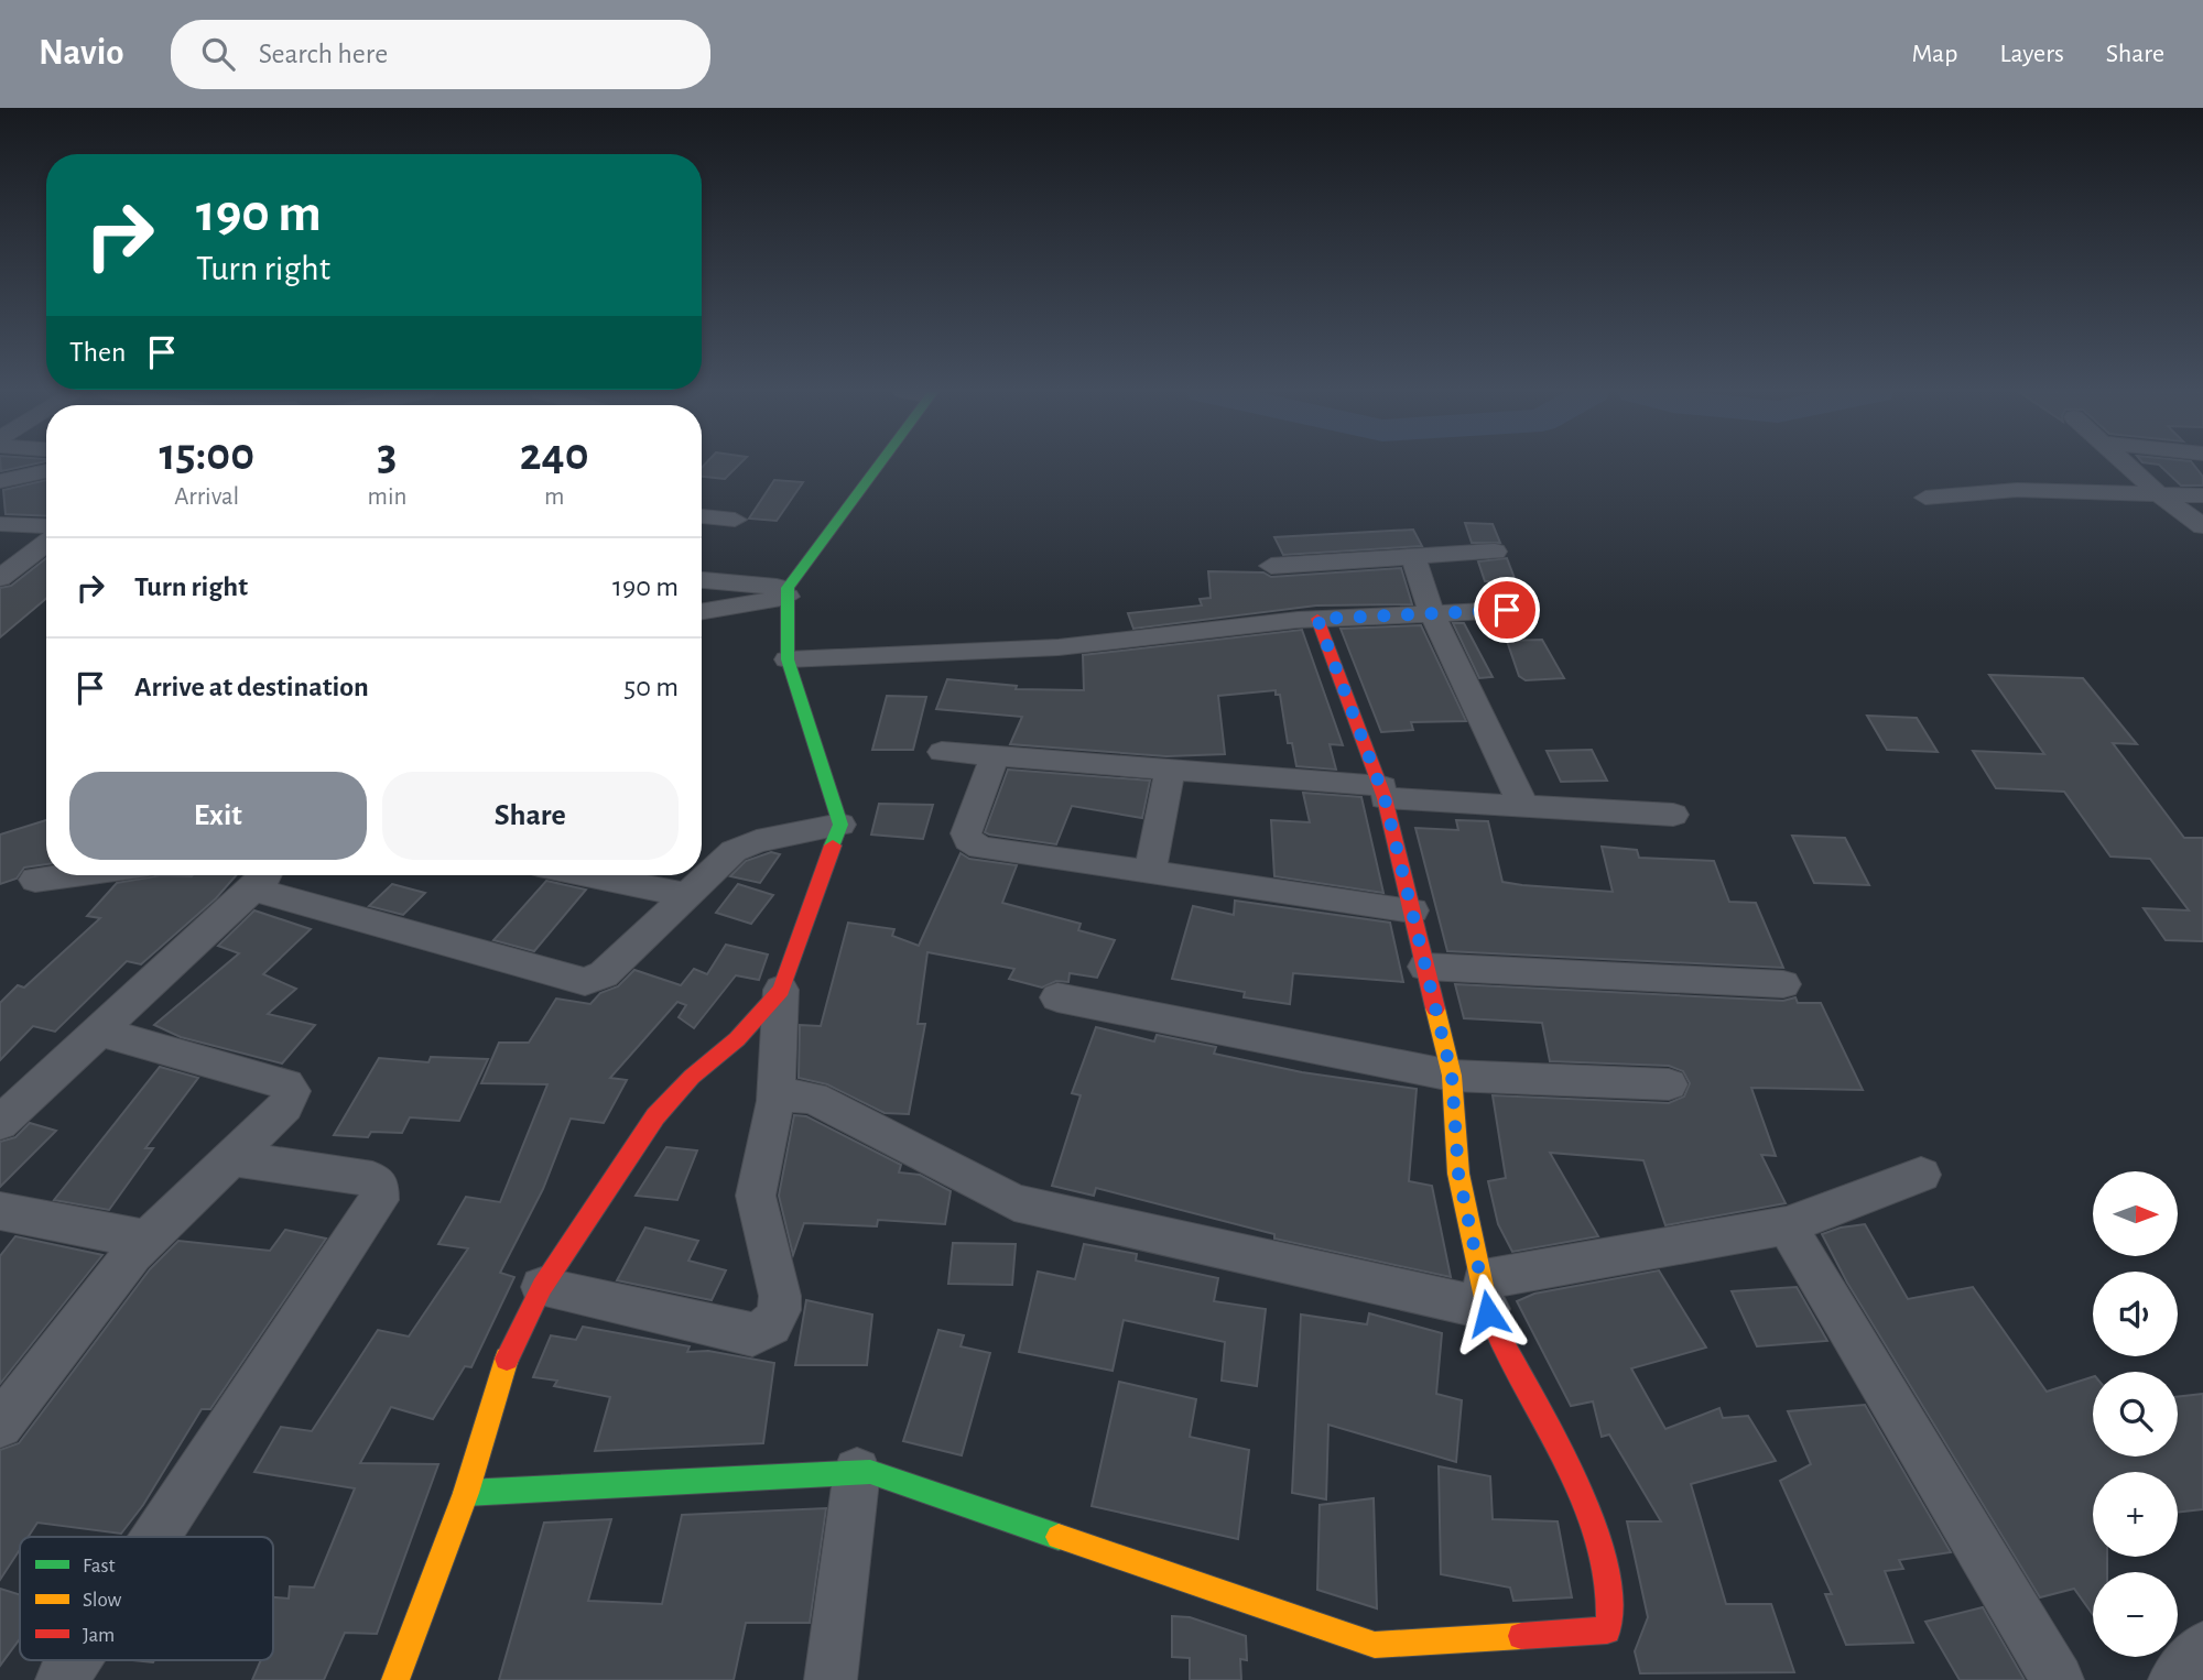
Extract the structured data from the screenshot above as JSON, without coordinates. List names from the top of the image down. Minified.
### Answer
{"legend":["Fast","Slow","Jam"],"north":"right","page":{"header":"Navio","search":"Search here","nav":["Map","Layers","Share"],"turn":["190 m","Turn right"],"then":"Then","eta":["15:00","Arrival","3","min","240","m"],"list":[{"name":"Turn right","value":"190 m"},{"name":"Arrive at destination","value":"50 m"}],"buttons":["Exit","Share"],"map_buttons":["+","−"]}}
